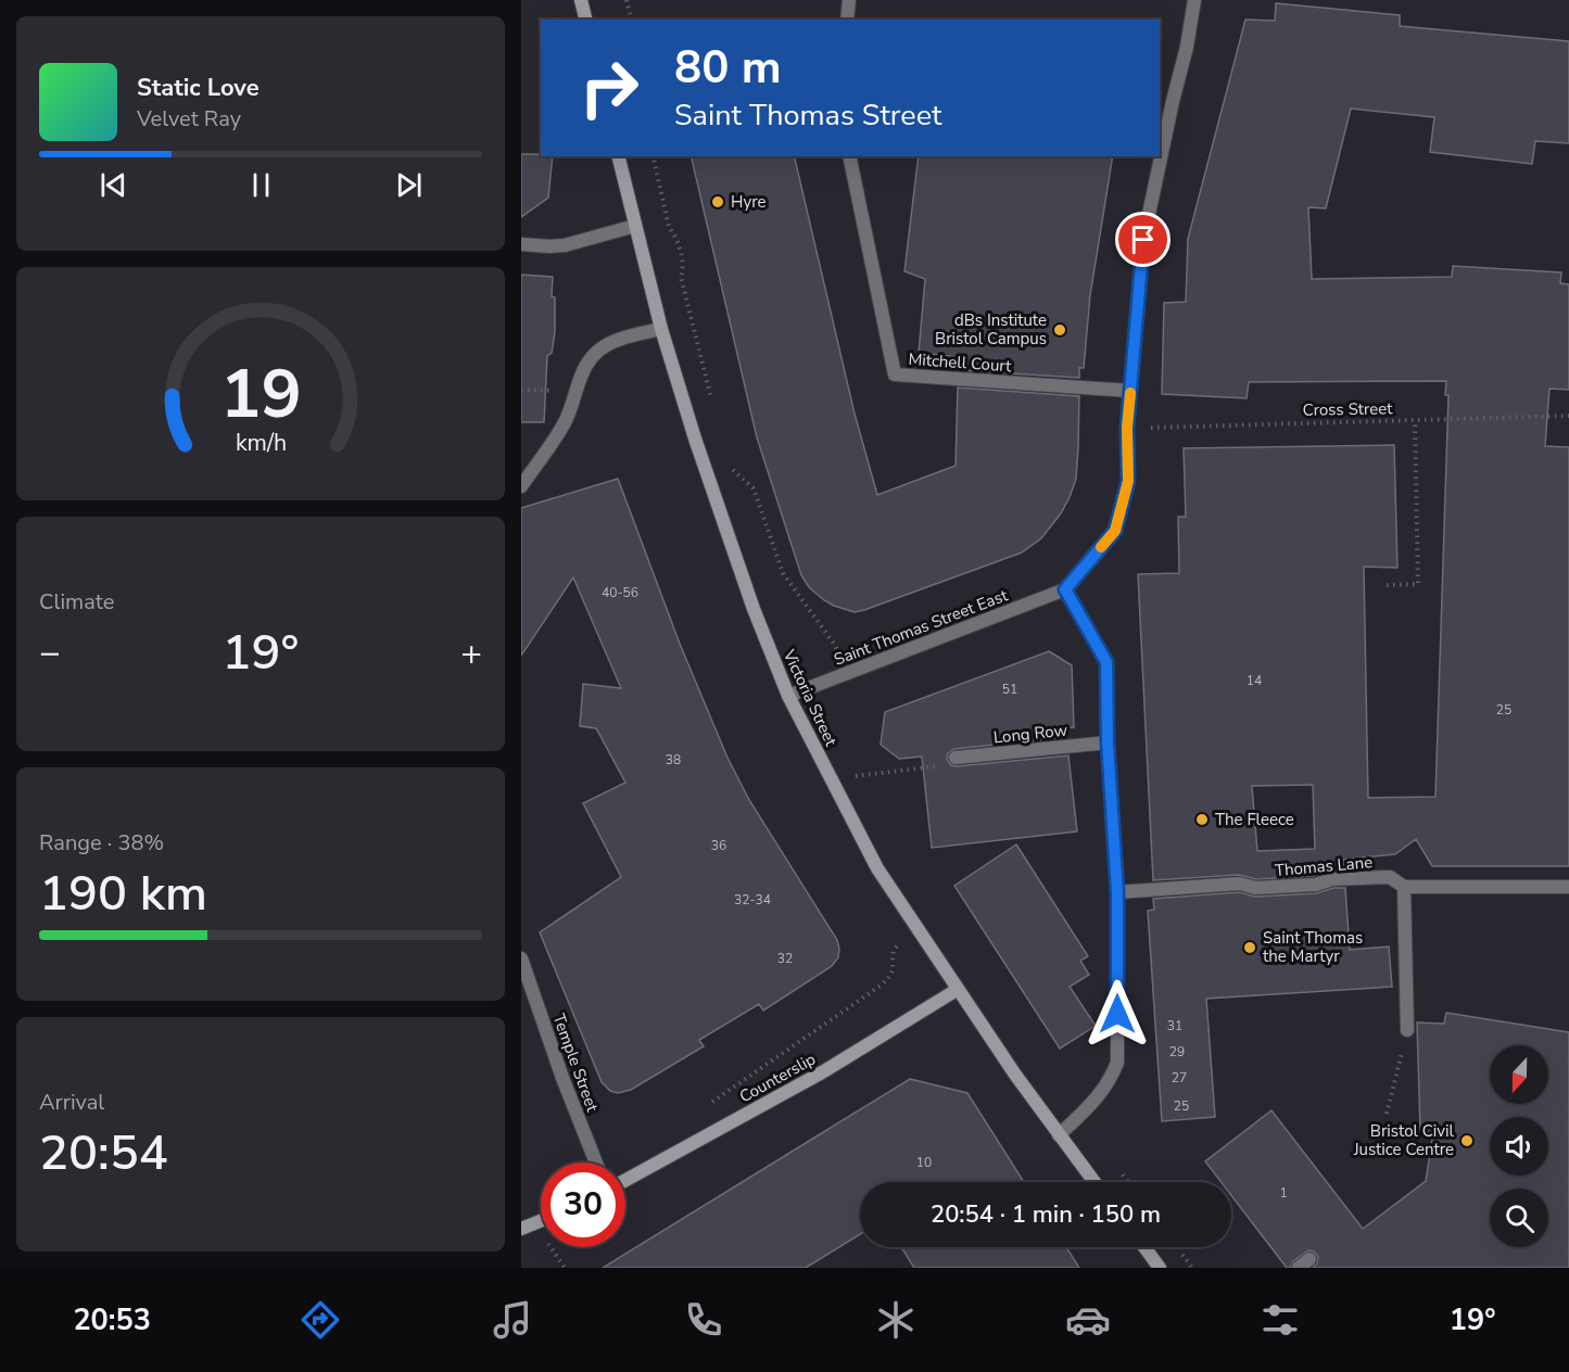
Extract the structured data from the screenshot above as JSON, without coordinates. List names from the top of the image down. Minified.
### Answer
{"streets":{"main road":["Victoria Street","Counterslip"],"street":["Mitchell Court","Saint Thomas Street East","Long Row","Thomas Lane","Temple Street"],"path":["Cross Street"]},"crossings":[["Saint Thomas Street East","Victoria Street"],["Victoria Street","Counterslip"]],"places":["Hyre","dBs Institute Bristol Campus","The Fleece","Saint Thomas the Martyr","Bristol Civil Justice Centre"],"house_numbers":["40-56","14","51","25","38","36","32-34","32","31","29","27","25","10","1"],"north":"bottom","page":{"turn":["80 m","Saint Thomas Street"],"song":["Static Love","Velvet Ray"],"tile":["Climate",["Range · 38%","190 km"],["Arrival","20:54"]],"heat":["−","19°","+"],"limit":"30","trip":"20:54 · 1 min · 150 m","tabs":["20:53","19°"],"gauge":["19","km/h"]}}
